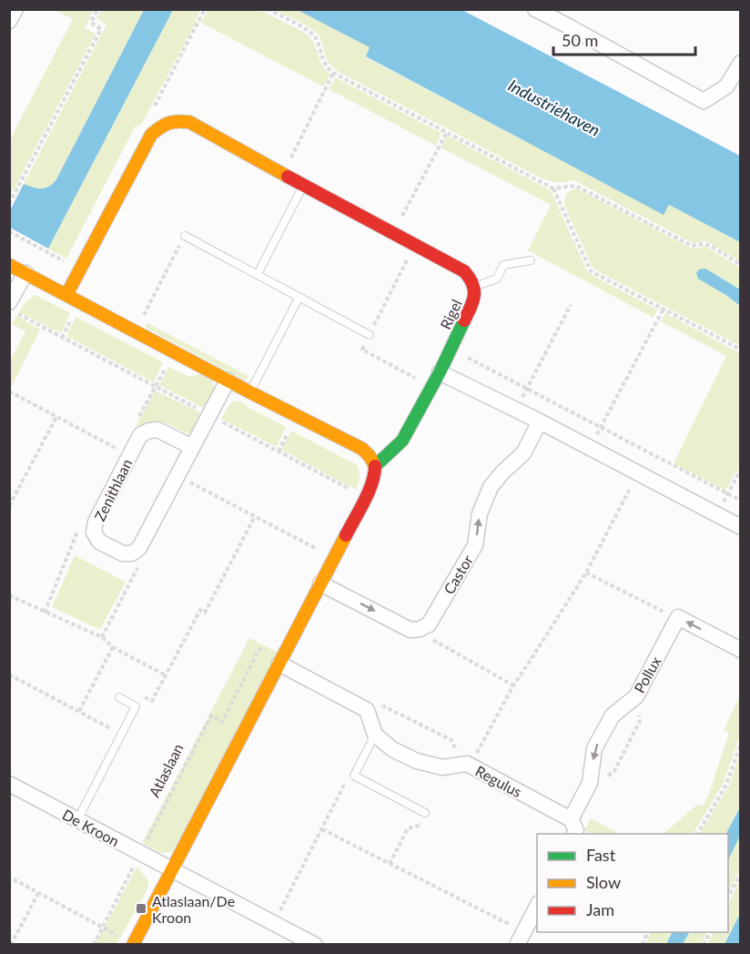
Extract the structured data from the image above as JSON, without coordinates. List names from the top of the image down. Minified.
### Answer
{"streets":{"street":["Rigel","Zenithlaan","Castor","Pollux","Regulus","De Kroon"],"path":["Atlaslaan"]},"crossings":[["Pollux","Regulus"],["Atlaslaan","De Kroon"]],"one_way":["Castor","Pollux"],"water":["Industriehaven"],"places":{"transit":["Atlaslaan/De Kroon"]},"legend":["Fast","Slow","Jam"],"scale_bar":"50 m"}
